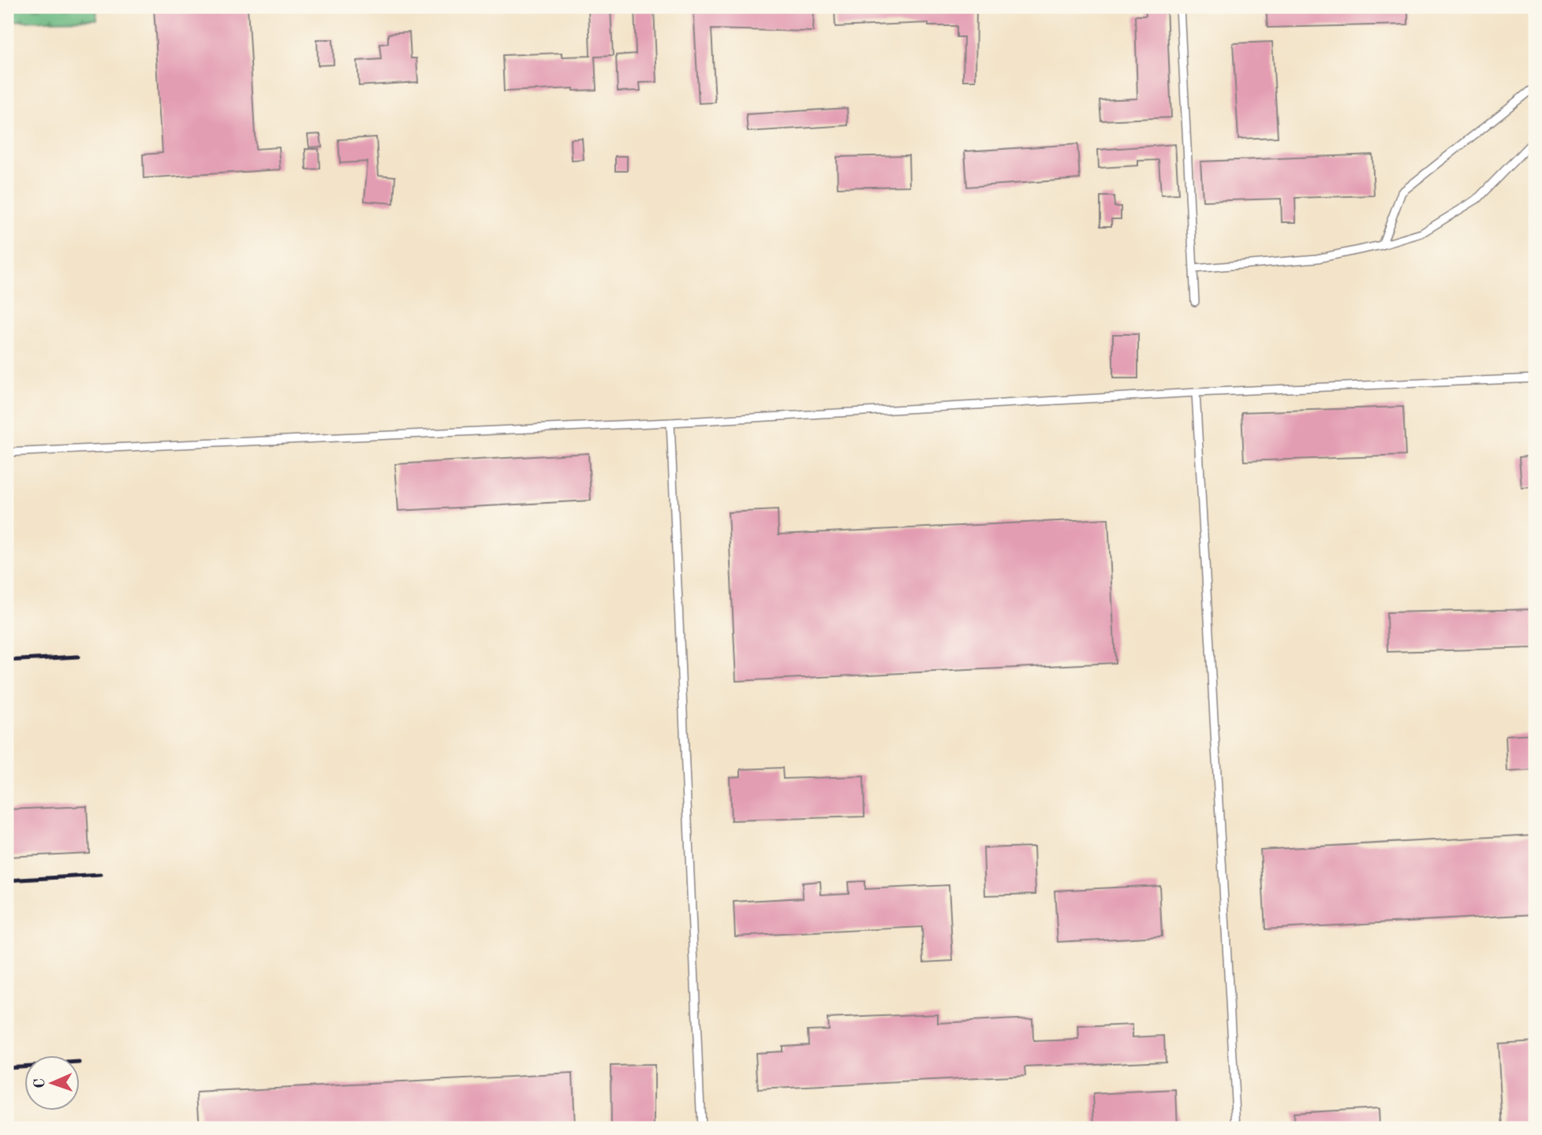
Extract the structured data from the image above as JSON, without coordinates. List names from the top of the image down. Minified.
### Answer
{"north":"left"}
